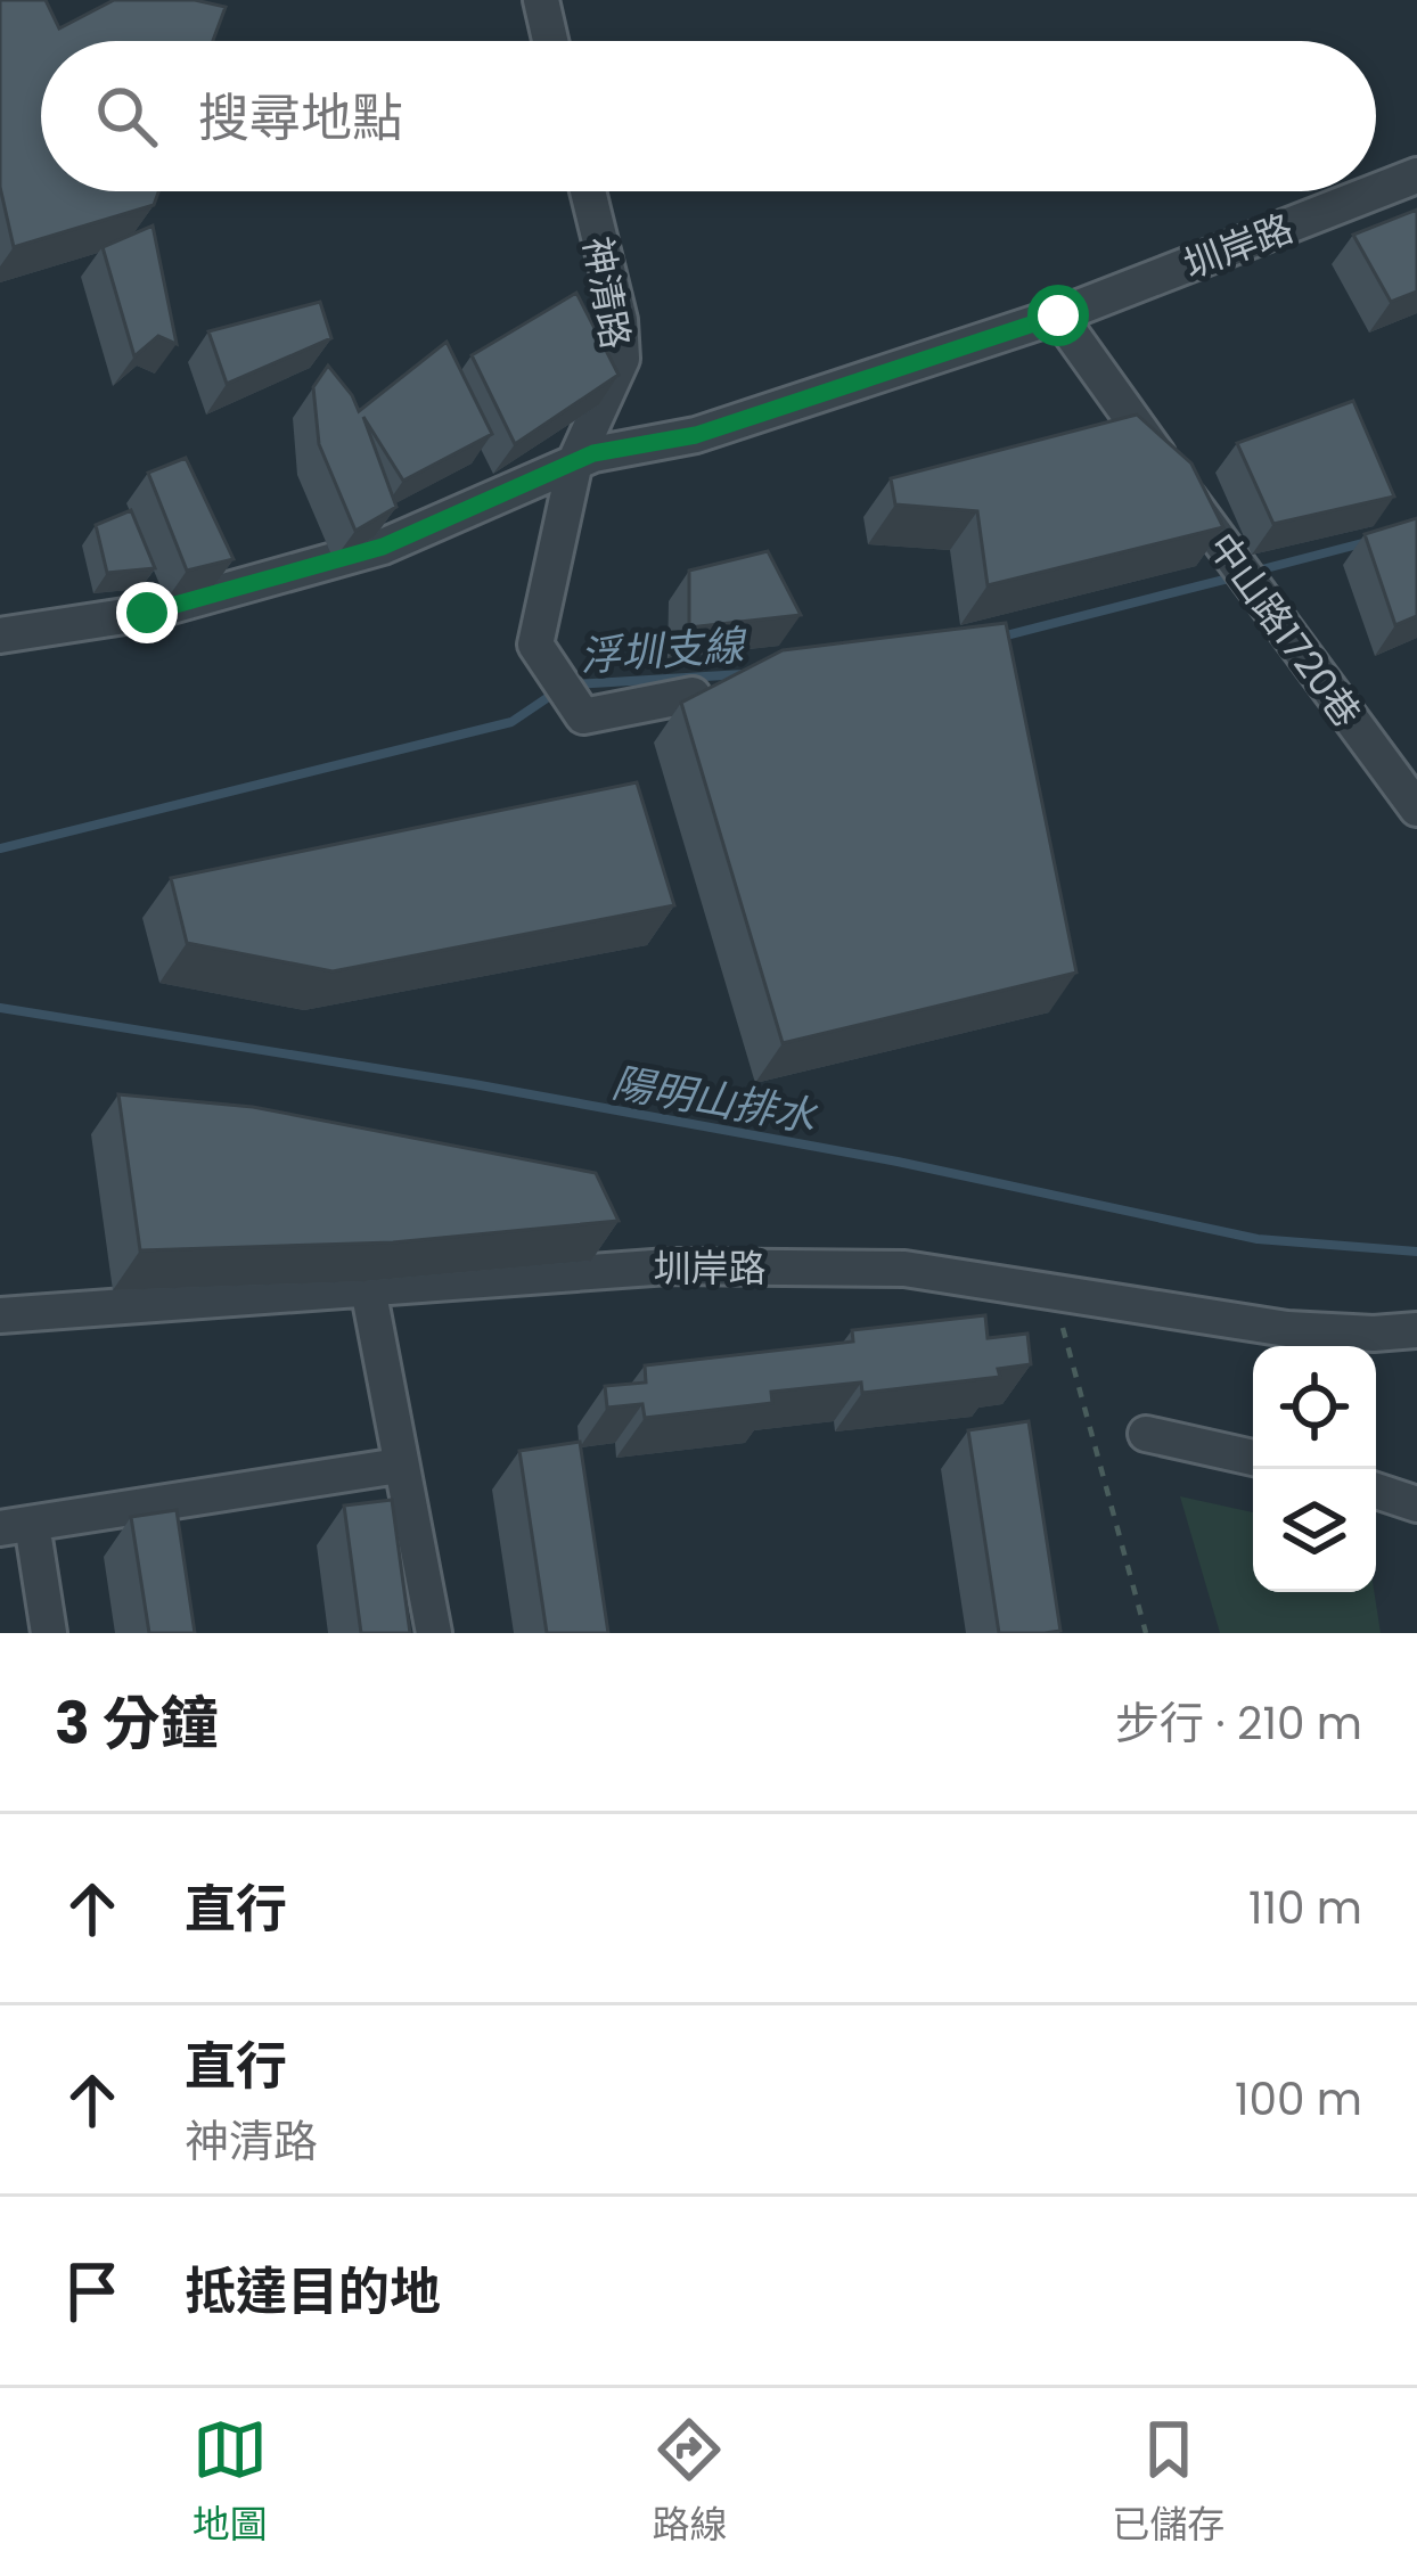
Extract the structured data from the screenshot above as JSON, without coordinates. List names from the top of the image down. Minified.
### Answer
{"streets":{"street":["圳岸路","神清路","中山路1720巷"]},"crossings":[["圳岸路","神清路"],["圳岸路","中山路1720巷"]],"water":["浮圳支線","陽明山排水"],"page":{"search":"搜尋地點","heading":["3 分鐘","步行 · 210 m"],"list":[["直行","110 m"],["直行","神清路","100 m"],"抵達目的地"],"nav":["地圖","路線","已儲存"]}}
